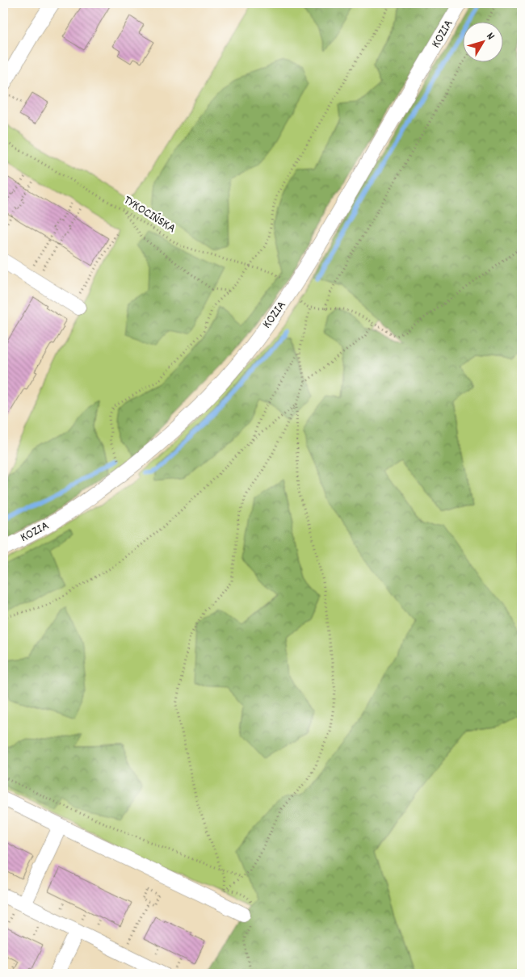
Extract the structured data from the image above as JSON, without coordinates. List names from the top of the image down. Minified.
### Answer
{"streets":{"street":["KOZIA"],"path":["TYKOCIŃSKA"]},"crossings":[["KOZIA","TYKOCIŃSKA"]],"north":"top right"}
